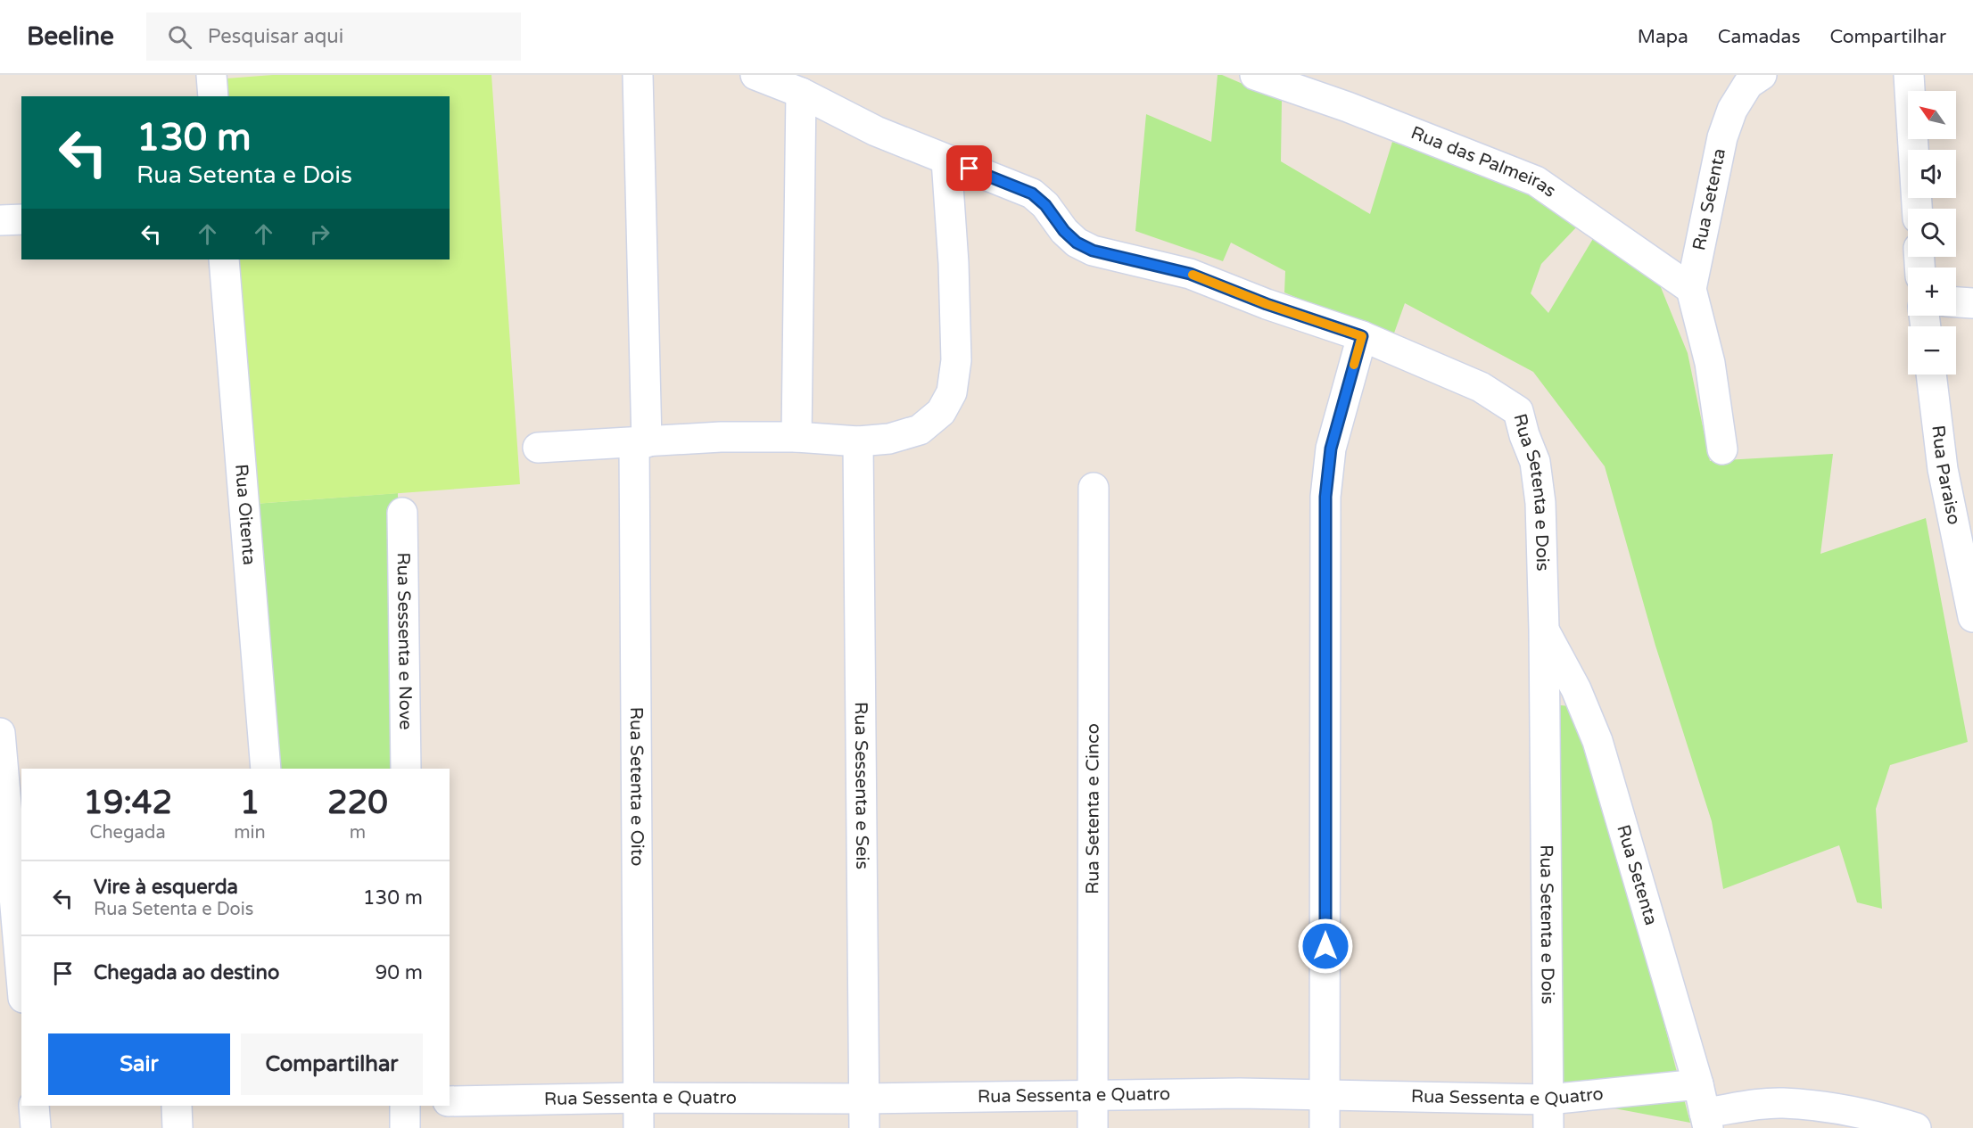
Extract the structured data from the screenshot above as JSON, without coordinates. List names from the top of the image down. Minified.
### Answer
{"streets":{"street":["Rua das Palmeiras","Rua Setenta","Rua Paraiso","Rua Setenta e Dois","Rua Oitenta","Rua Sessenta e Nove","Rua Sessenta e Seis","Rua Setenta e Oito","Rua Setenta e Cinco","Rua Sessenta e Quatro"]},"crossings":[["Rua das Palmeiras","Rua Setenta"],["Rua Setenta","Rua Setenta e Dois"],["Rua Setenta","Rua Sessenta e Quatro"],["Rua Setenta e Dois","Rua Sessenta e Quatro"],["Rua Sessenta e Seis","Rua Sessenta e Quatro"],["Rua Setenta e Oito","Rua Sessenta e Quatro"],["Rua Setenta e Cinco","Rua Sessenta e Quatro"]],"north":"top left","page":{"header":"Beeline","search":"Pesquisar aqui","nav":["Mapa","Camadas","Compartilhar"],"map_buttons":["+","−"],"turn":["130 m","Rua Setenta e Dois"],"eta":["19:42","Chegada","1","min","220","m"],"list":[{"name":"Vire à esquerda","note":"Rua Setenta e Dois","value":"130 m"},{"name":"Chegada ao destino","value":"90 m"}],"buttons":["Sair","Compartilhar"]}}
